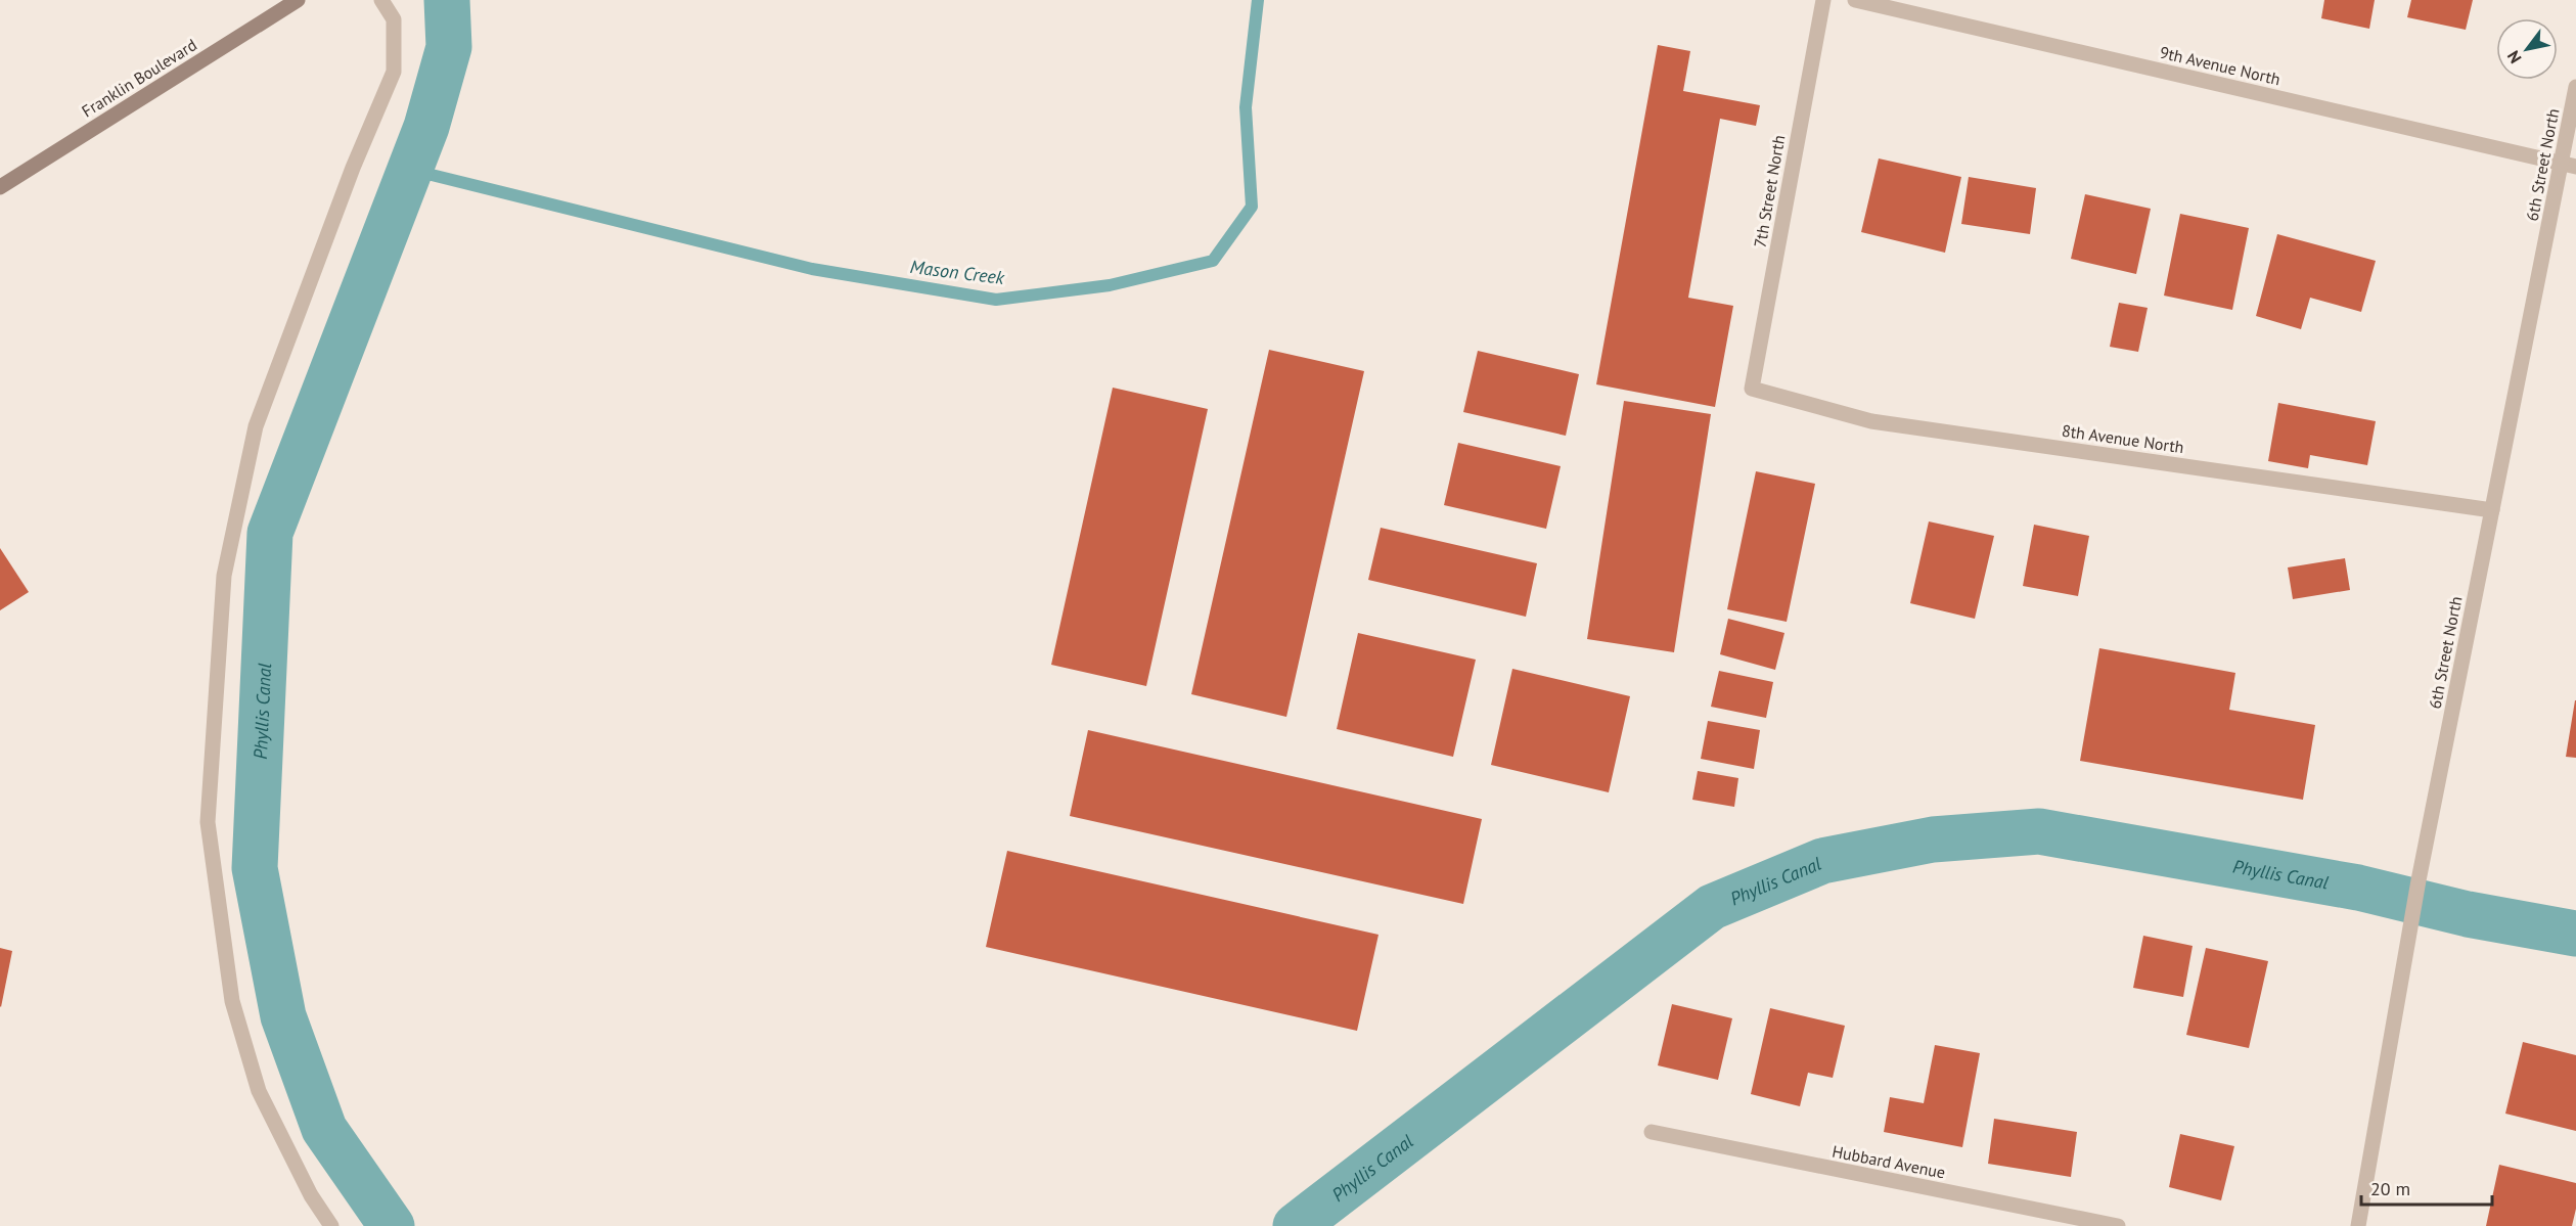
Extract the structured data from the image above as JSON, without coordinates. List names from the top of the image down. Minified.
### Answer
{"streets":{"main road":["Franklin Boulevard"],"street":["9th Avenue North","6th Street North","7th Street North","8th Avenue North","Hubbard Avenue"]},"crossings":[["9th Avenue North","6th Street North"],["6th Street North","8th Avenue North"],["7th Street North","8th Avenue North"]],"water":["Mason Creek","Phyllis Canal"],"scale_bar":"20 m","north":"bottom left"}
